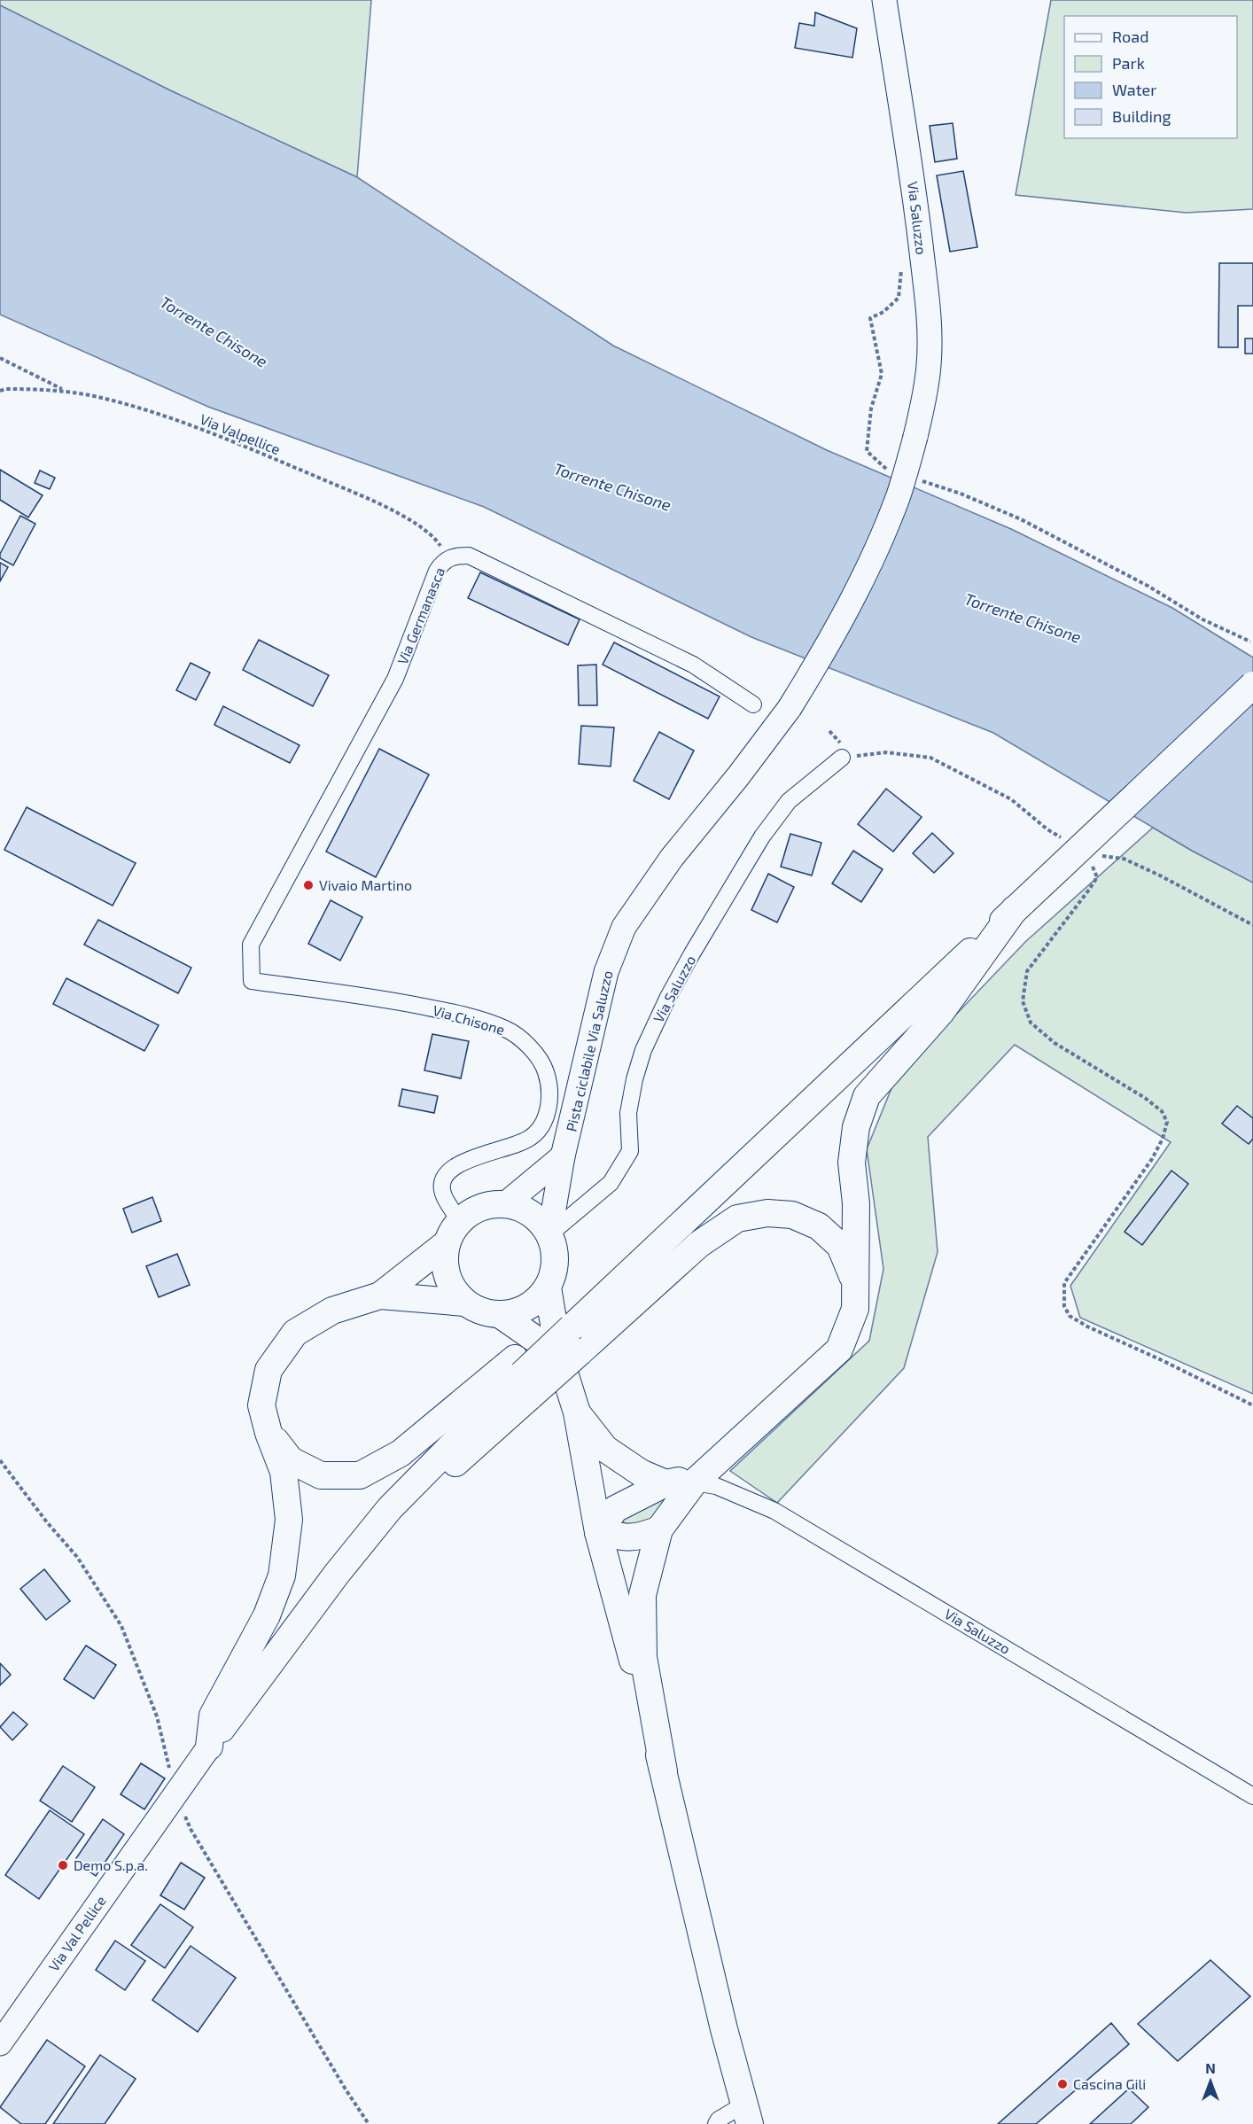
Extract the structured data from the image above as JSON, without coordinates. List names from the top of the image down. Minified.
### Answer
{"streets":{"main road":["Via Saluzzo","Via Val Pellice"],"street":["Via Germanasca","Via Chisone"],"path":["Via Valpellice"]},"crossings":[["Via Saluzzo","Via Chisone"],["Via Valpellice","Via Germanasca"],["Via Germanasca","Via Chisone"]],"water":["Torrente Chisone"],"places":["Vivaio Martino","Demo S.p.a.","Cascina Gili"],"legend":["Road","Park","Water","Building"],"north":"top"}
